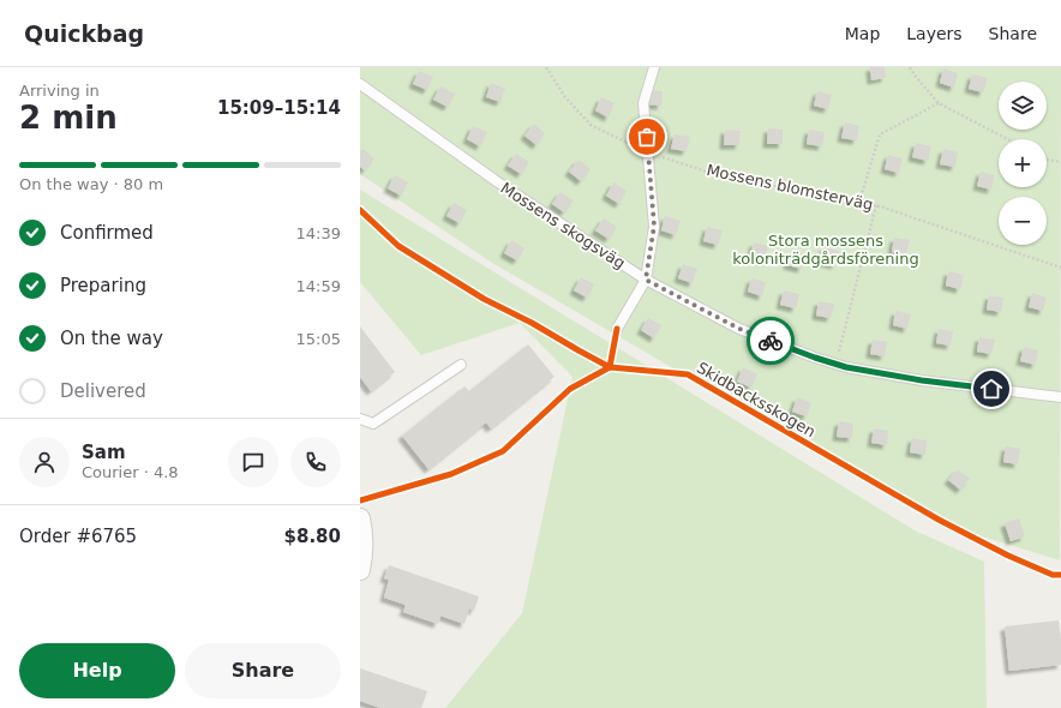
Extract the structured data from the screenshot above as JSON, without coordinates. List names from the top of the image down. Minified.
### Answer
{"streets":{"lane":["Mossens skogsväg"],"path":["Mossens blomsterväg"],"cycle path":["Skidbacksskogen"]},"parks":["Stora mossens koloniträdgårdsförening"],"page":{"header":"Quickbag","nav":["Map","Layers","Share"],"heading":["2 min","Arriving in","15:09–15:14"],"panel":["Sam","Courier · 4.8","Order #6765","$8.80"],"map_buttons":["+","−"],"bar":"On the way · 80 m","list":[["Confirmed","14:39"],["Preparing","14:59"],["On the way","15:05"],"Delivered"],"buttons":["Help","Share"]}}
